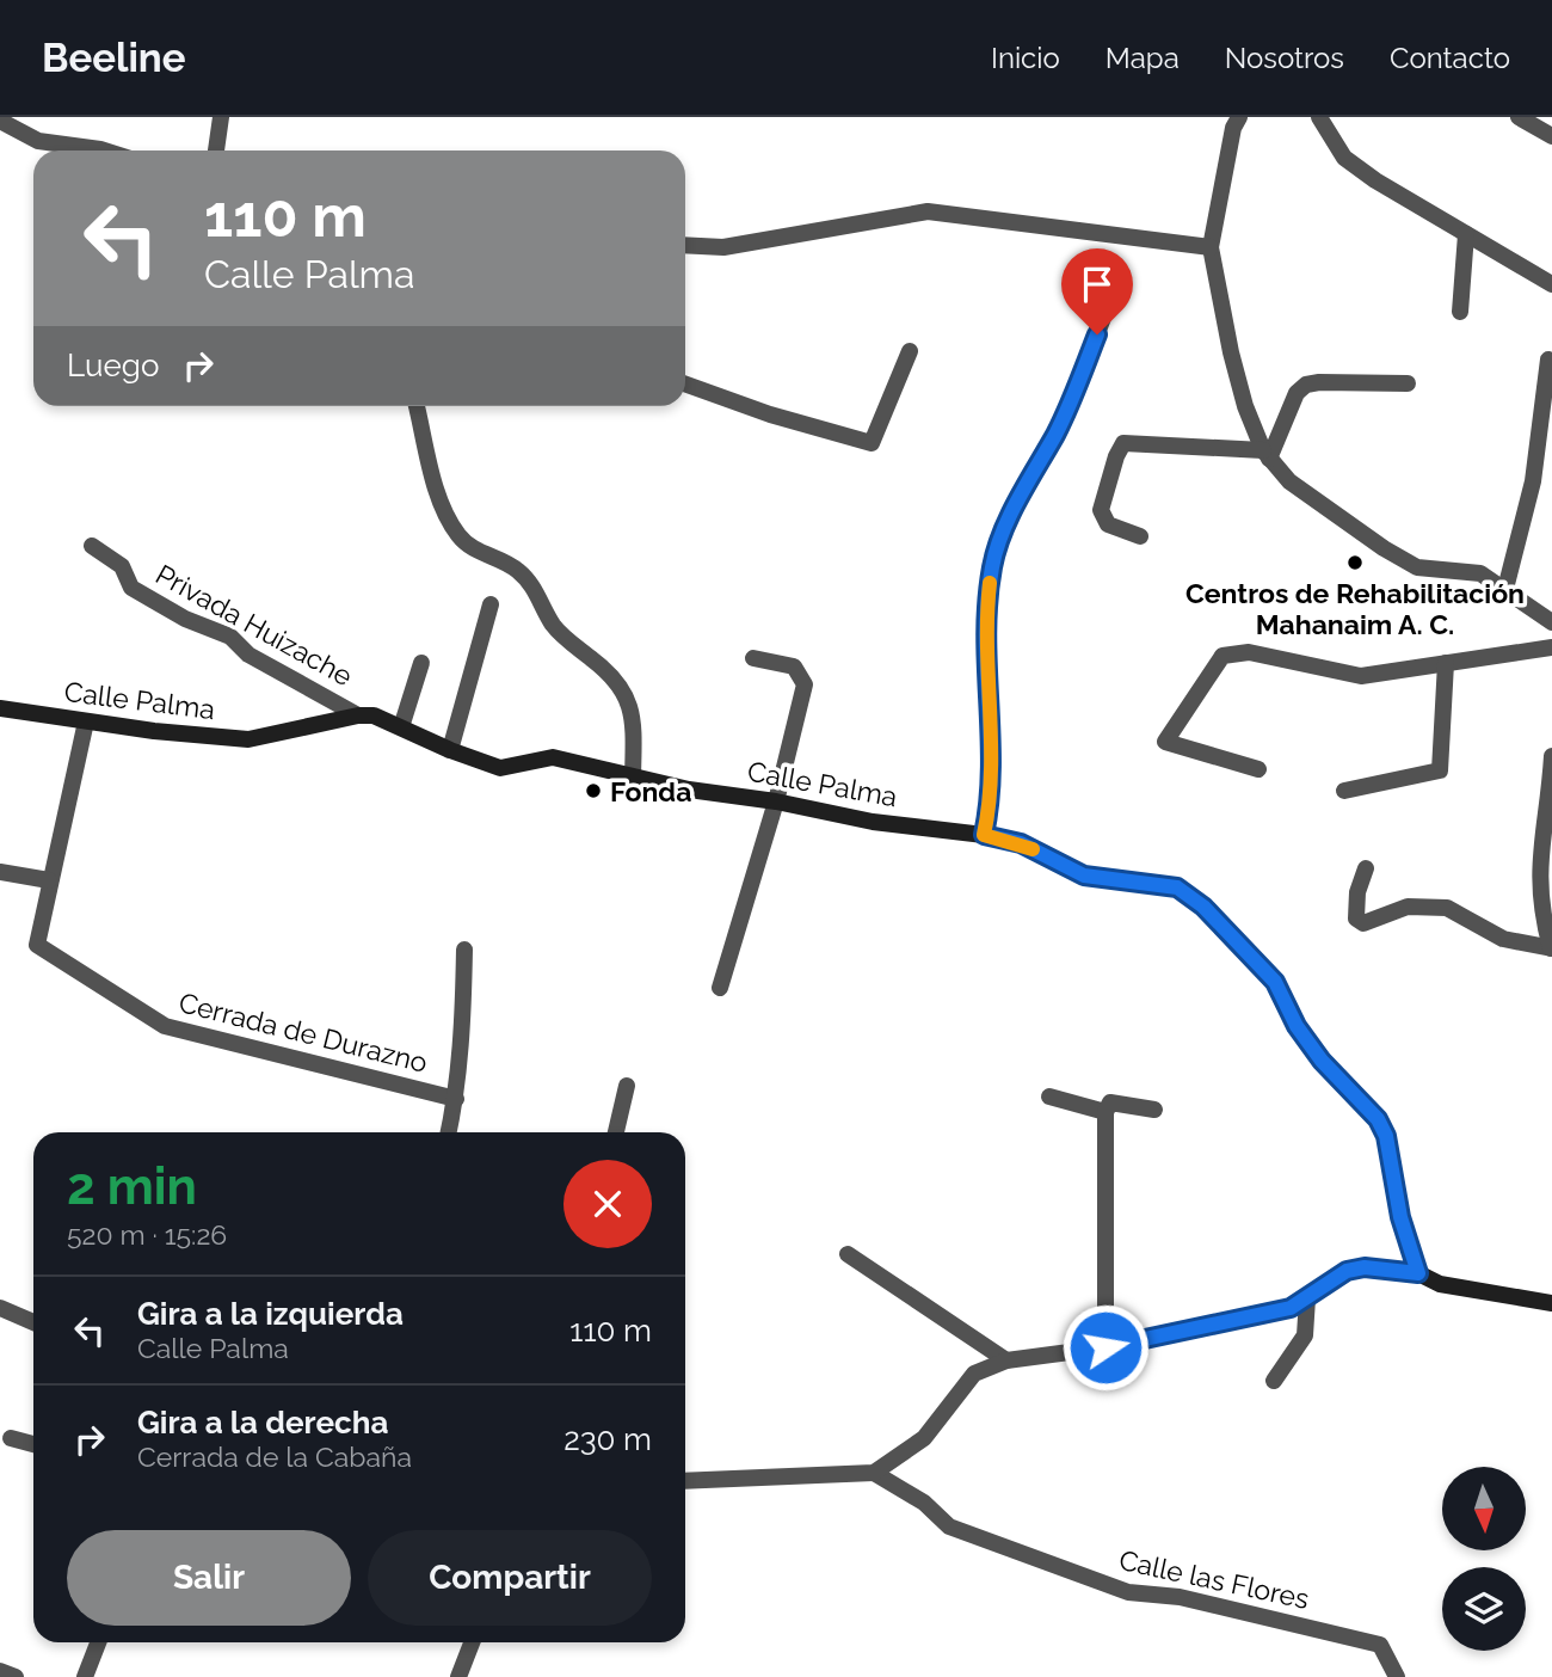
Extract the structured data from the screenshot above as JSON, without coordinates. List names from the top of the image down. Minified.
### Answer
{"streets":{"street":["Privada Huizache","Calle Palma","Cerrada de Durazno","Calle las Flores"]},"crossings":[["Privada Huizache","Calle Palma"],["Calle Palma","Cerrada de Durazno"]],"places":["Centros de Rehabilitación Mahanaim A. C.","Fonda"],"north":"bottom","page":{"header":"Beeline","nav":["Inicio","Mapa","Nosotros","Contacto"],"turn":["110 m","Calle Palma"],"then":"Luego","heading":["2 min","520 m · 15:26"],"list":[{"name":"Gira a la izquierda","note":"Calle Palma","value":"110 m"},{"name":"Gira a la derecha","note":"Cerrada de la Cabaña","value":"230 m"}],"buttons":["Salir","Compartir"]}}
